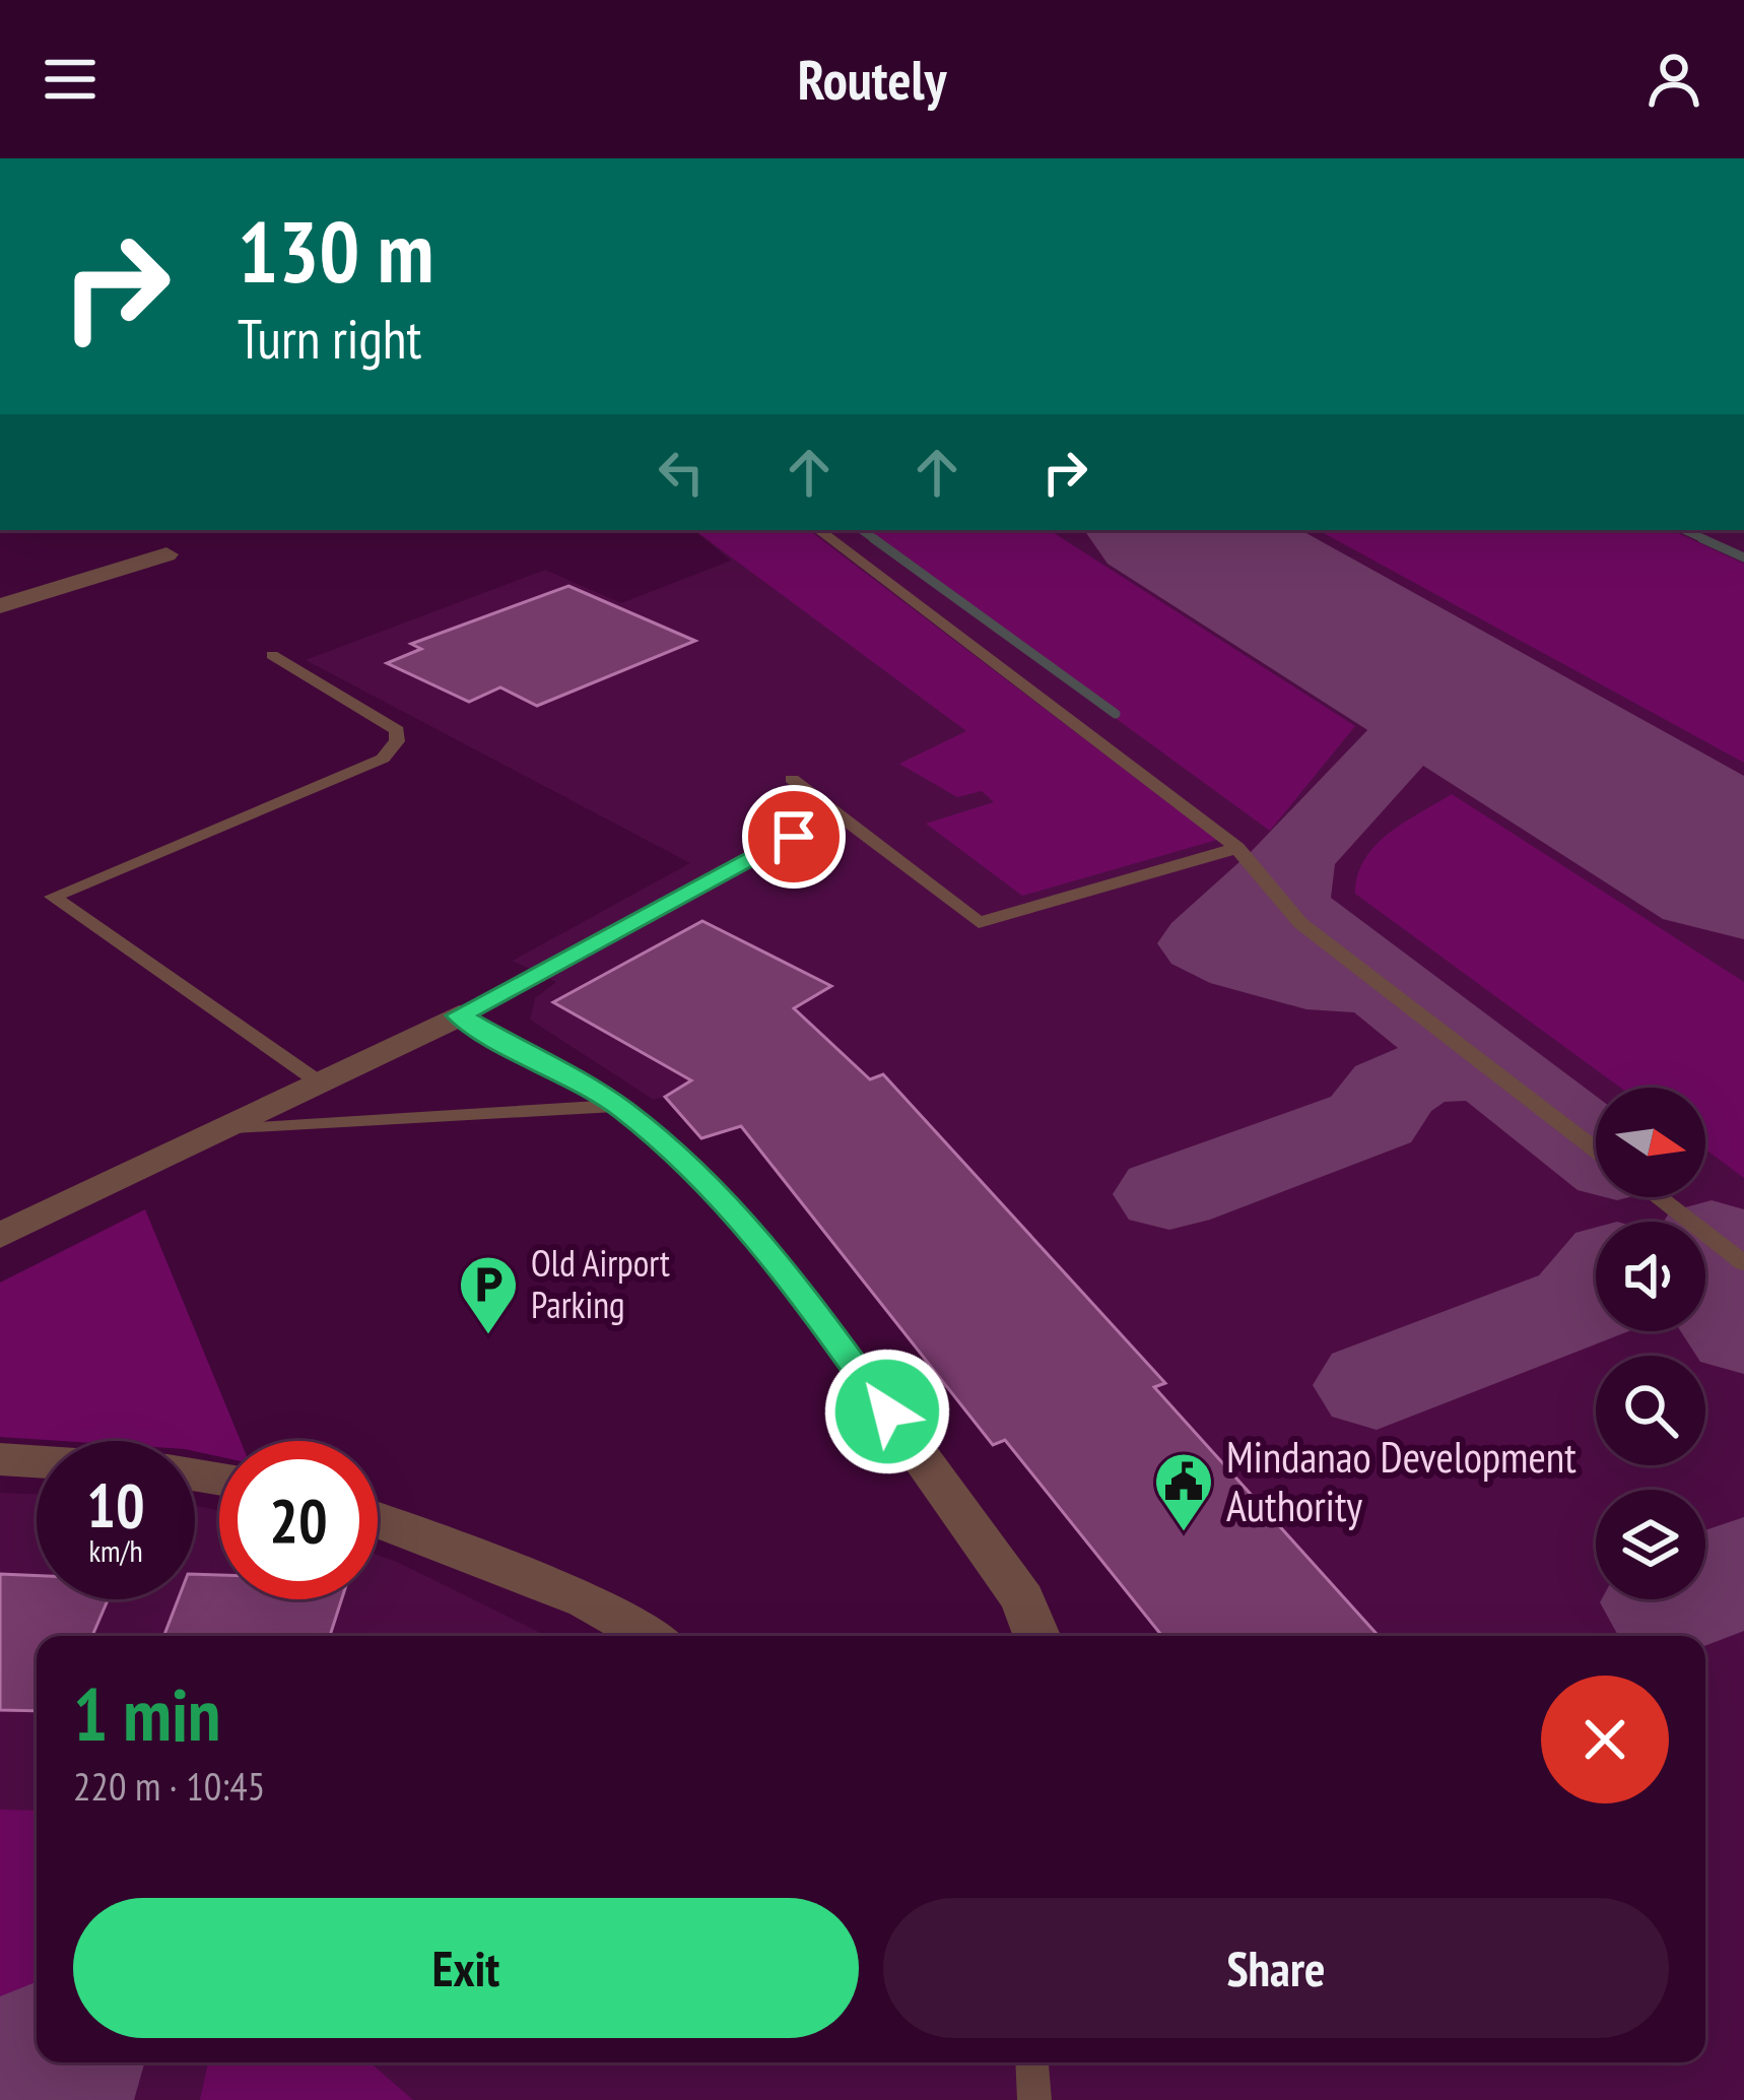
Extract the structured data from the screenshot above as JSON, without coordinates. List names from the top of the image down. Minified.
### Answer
{"places":{"parking":["Old Airport Parking"],"public building":["Mindanao Development Authority"]},"north":"right","page":{"header":"Routely","turn":["130 m","Turn right"],"speed":"10 km/h","limit":"20","heading":["1 min","220 m · 10:45"],"buttons":["Exit","Share"]}}
